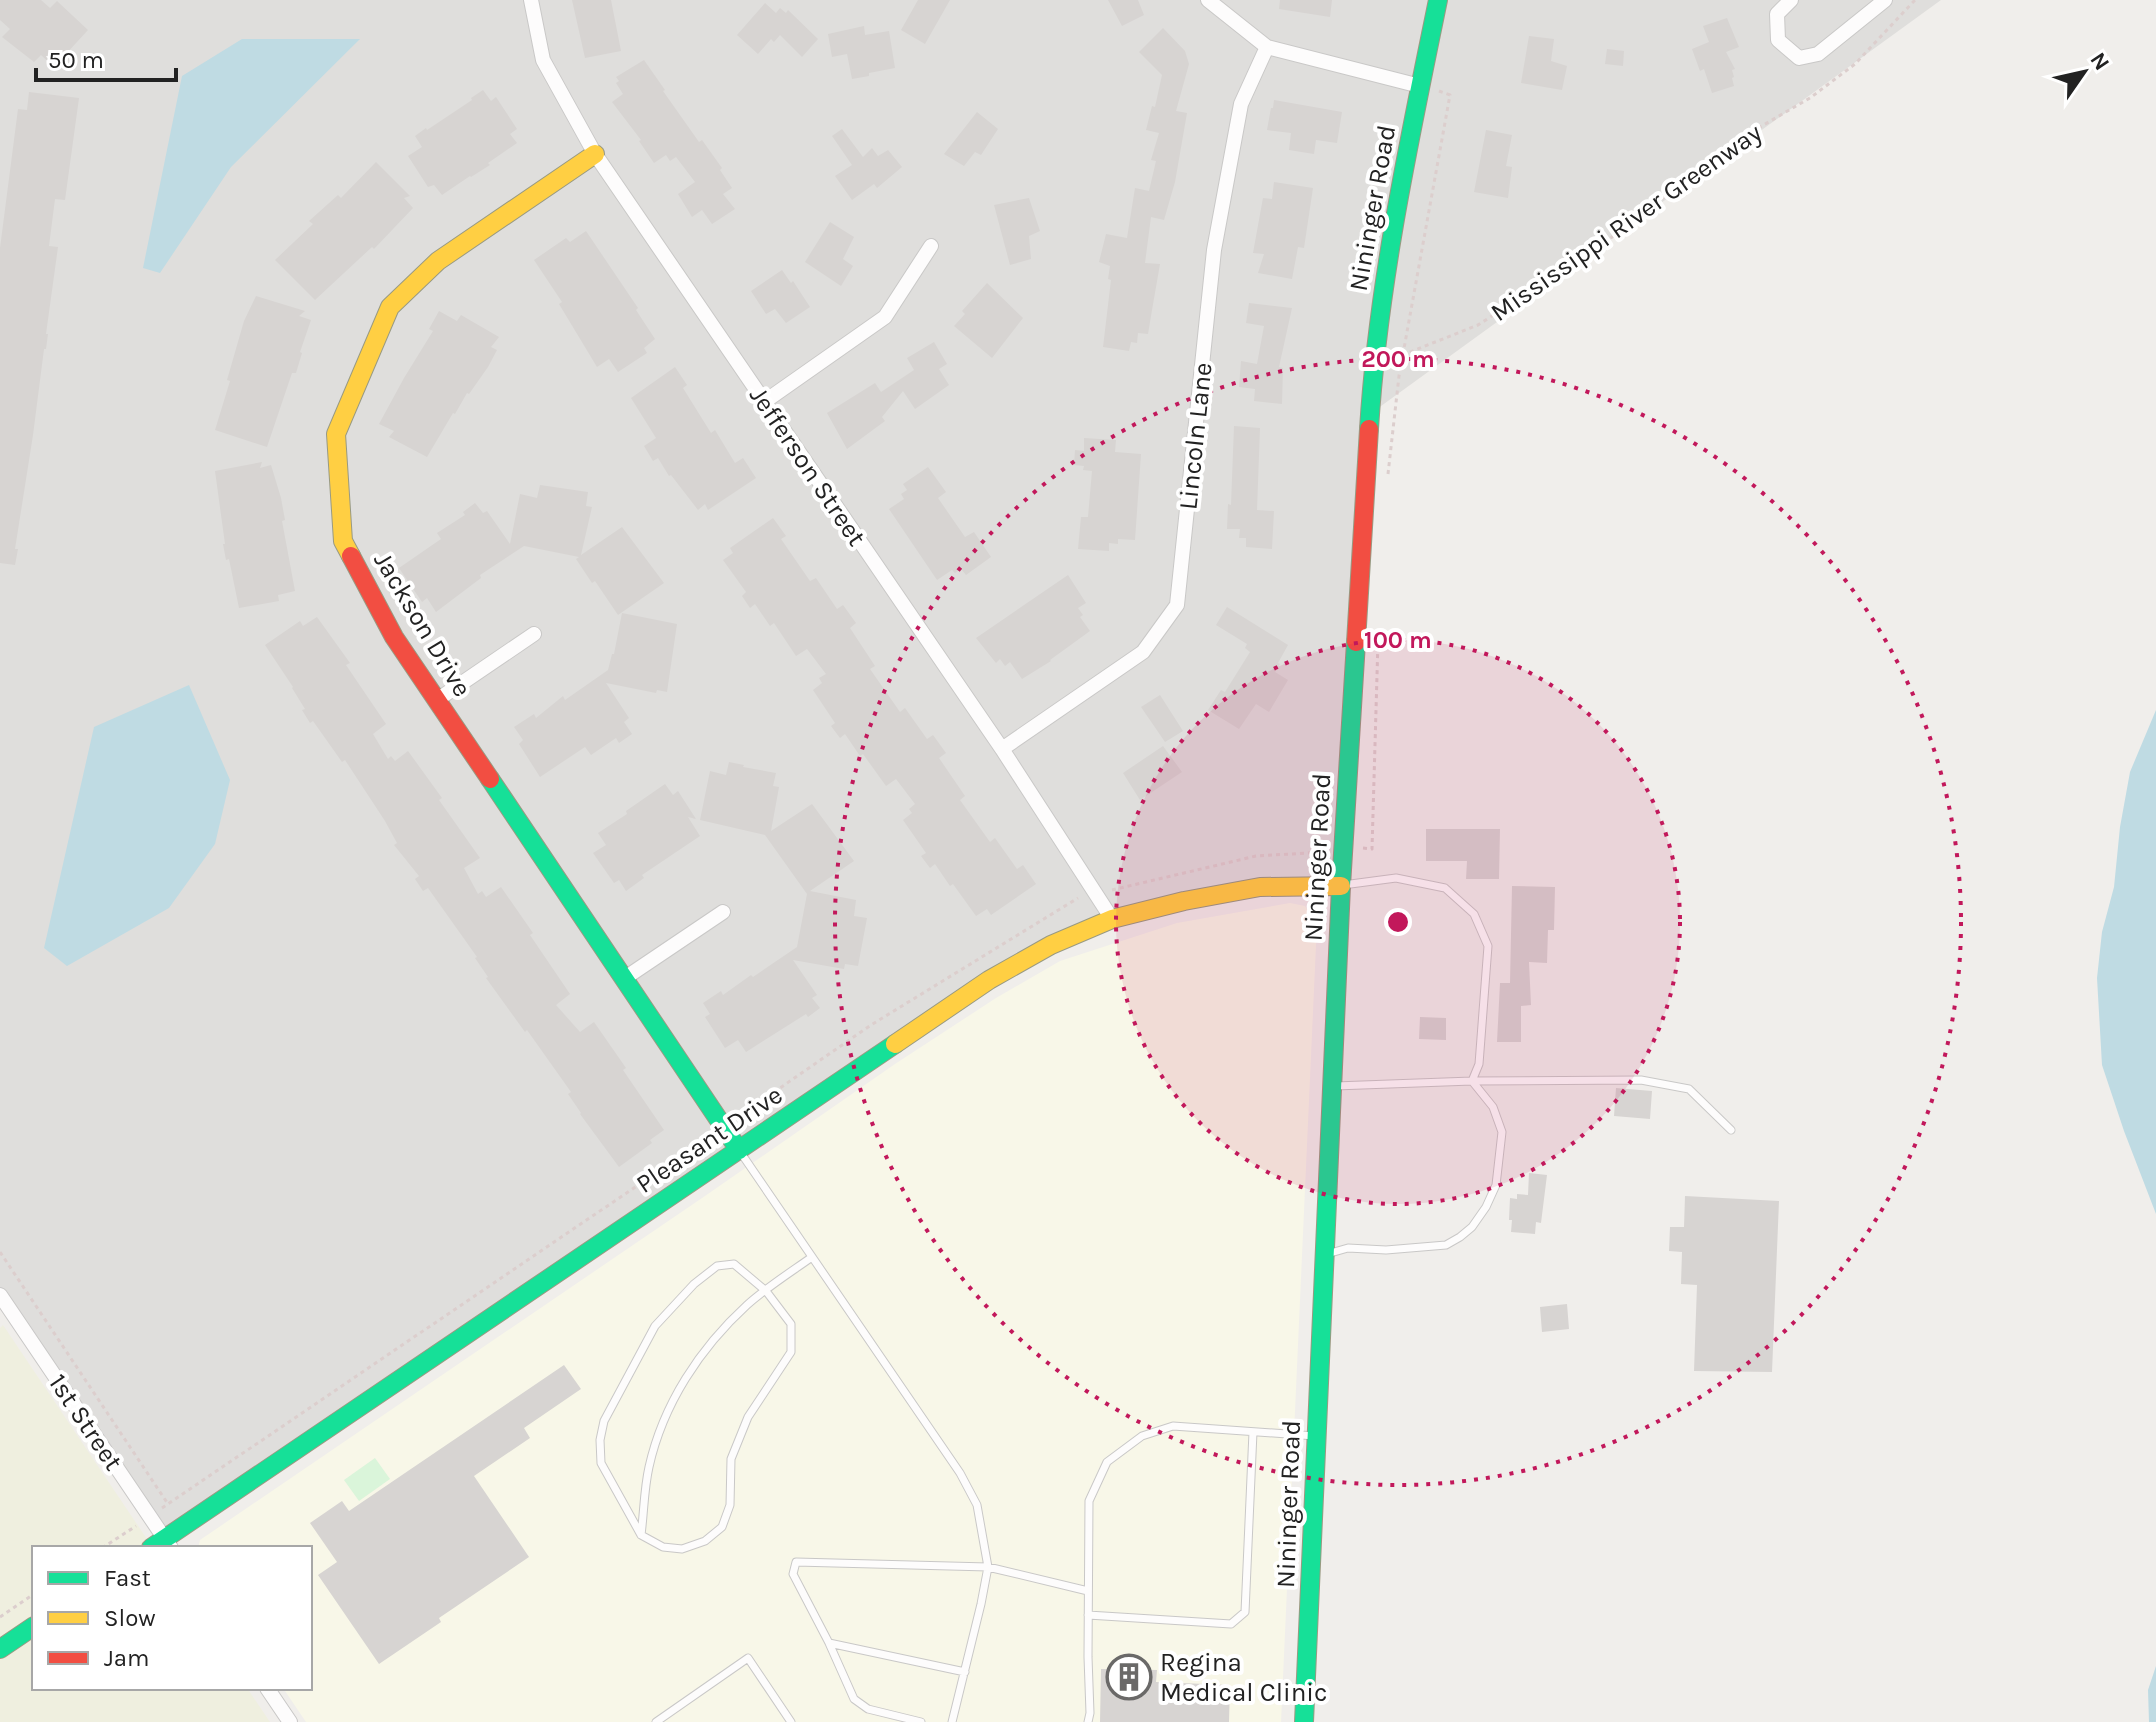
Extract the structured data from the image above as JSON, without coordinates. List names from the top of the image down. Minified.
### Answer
{"streets":{"street":["Nininger Road","Lincoln Lane","Jefferson Street","Jackson Drive","Pleasant Drive","1st Street"],"path":["Mississippi River Greenway"]},"crossings":[["Nininger Road","Pleasant Drive"],["Lincoln Lane","Jefferson Street"],["Jefferson Street","Jackson Drive"],["Jefferson Street","Pleasant Drive"],["Jackson Drive","Pleasant Drive"],["Pleasant Drive","1st Street"]],"places":{"building":["Regina Medical Clinic"]},"legend":["Fast","Slow","Jam"],"scale_bar":"50 m","north":"top right","rings":["200 m","100 m"]}
